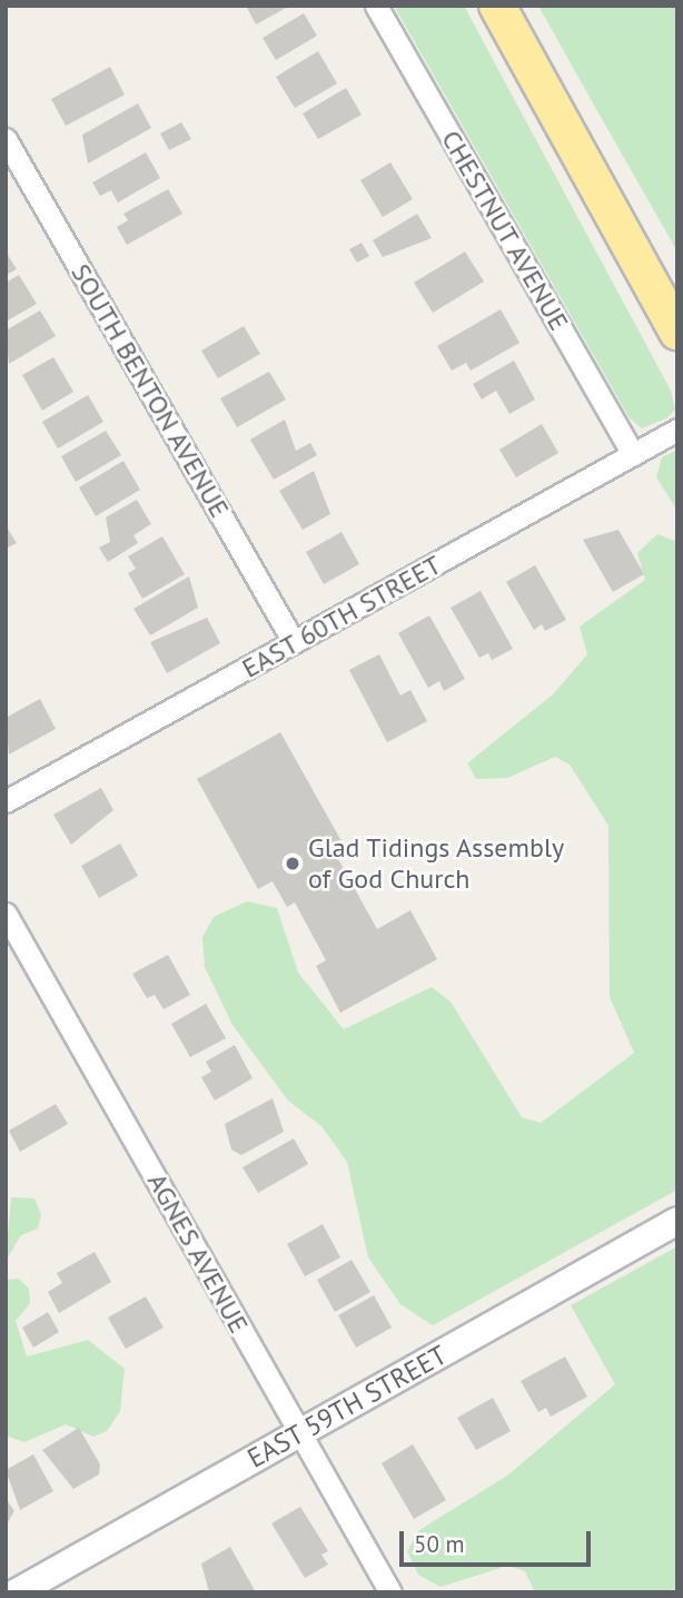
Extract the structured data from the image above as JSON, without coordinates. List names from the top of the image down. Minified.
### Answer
{"streets":{"street":["CHESTNUT AVENUE","SOUTH BENTON AVENUE","EAST 60TH STREET","AGNES AVENUE","EAST 59TH STREET"]},"crossings":[["CHESTNUT AVENUE","EAST 60TH STREET"],["SOUTH BENTON AVENUE","EAST 60TH STREET"],["AGNES AVENUE","EAST 59TH STREET"]],"places":["Glad Tidings Assembly of God Church"],"scale_bar":"50 m"}
